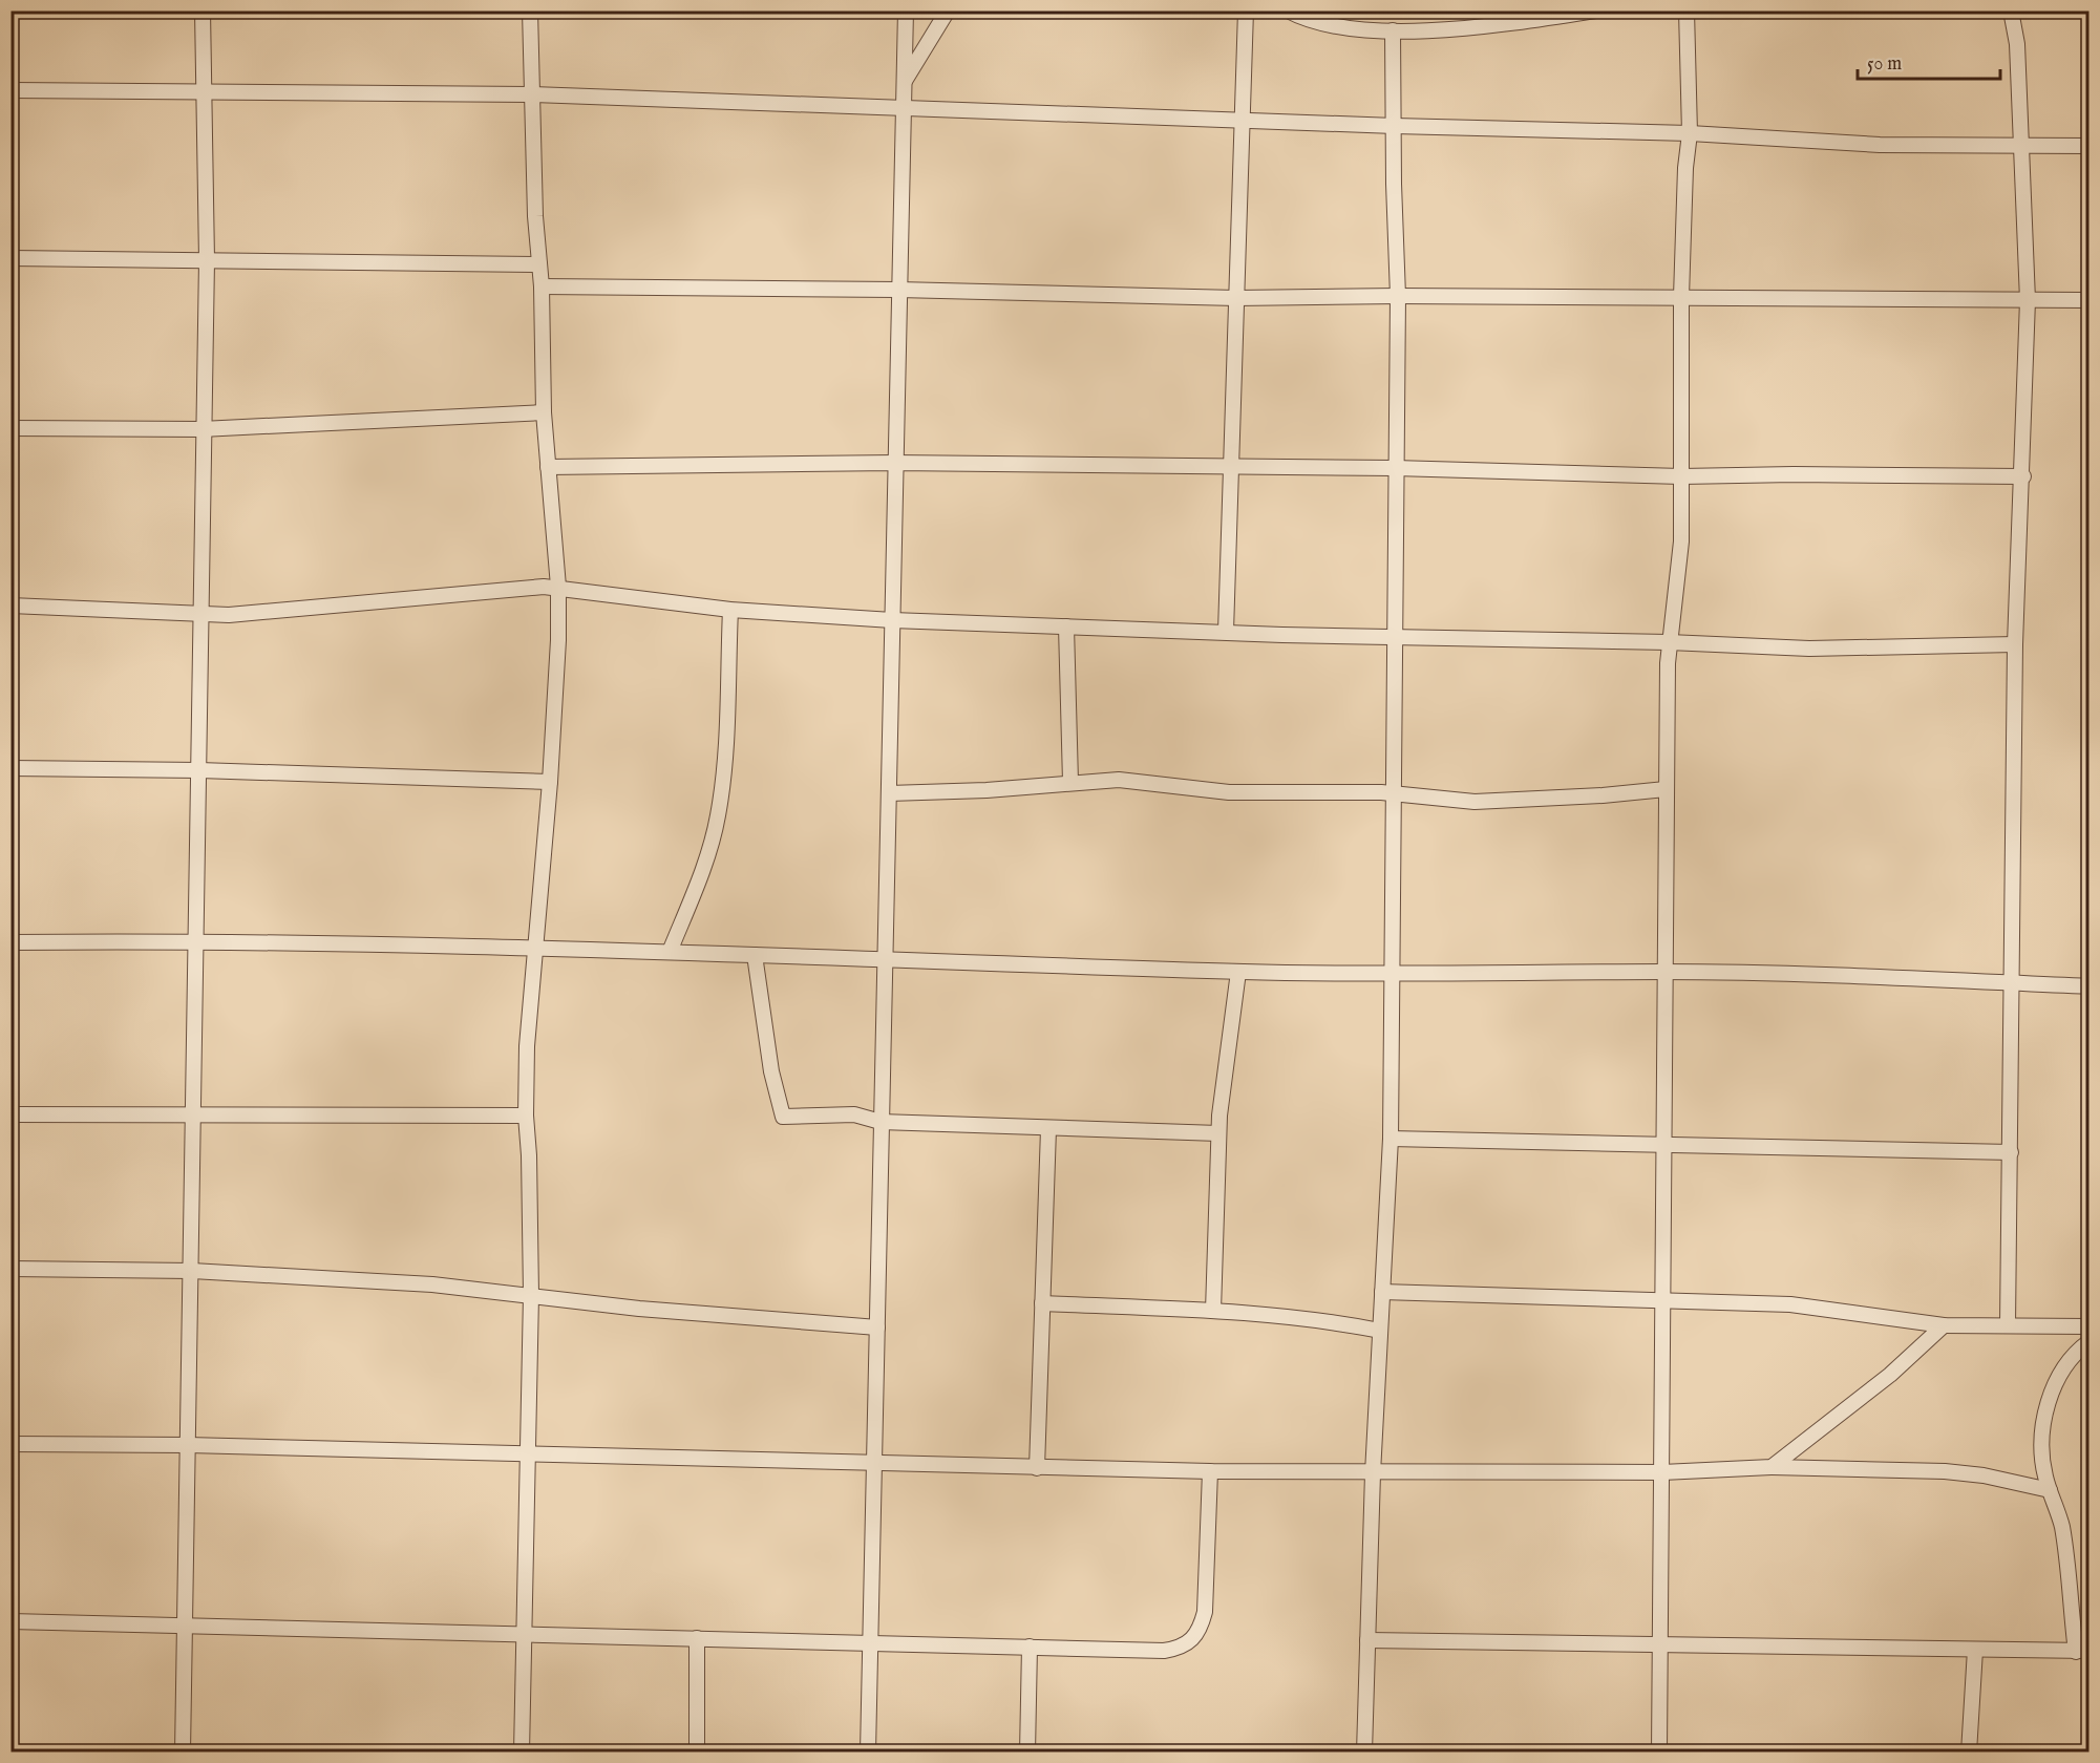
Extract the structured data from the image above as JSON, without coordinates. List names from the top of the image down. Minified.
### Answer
{"scale_bar":"50 m"}
